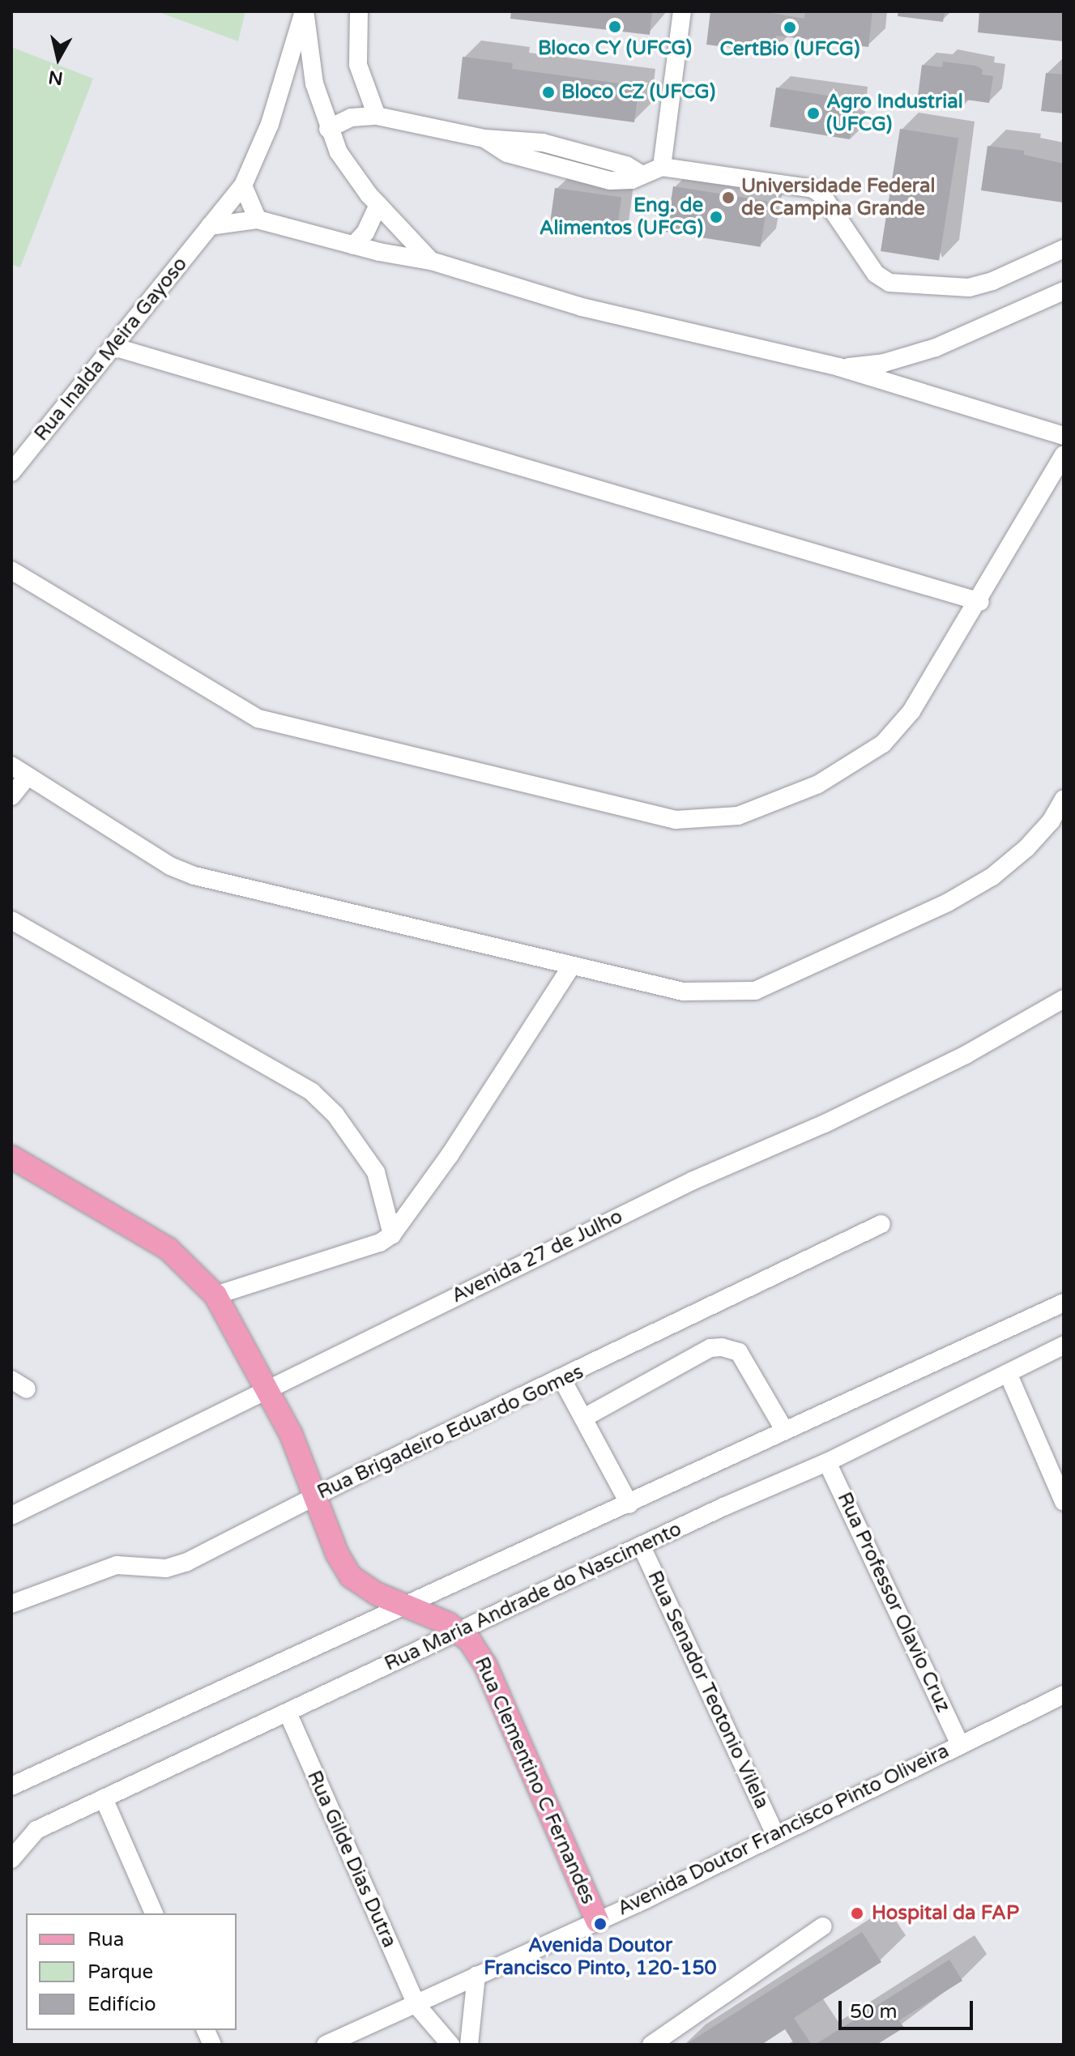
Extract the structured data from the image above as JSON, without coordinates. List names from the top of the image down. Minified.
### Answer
{"streets":{"main road":["Rua Clementino C Fernandes"],"street":["Rua Inalda Meira Gayoso","Avenida 27 de Julho","Rua Brigadeiro Eduardo Gomes","Rua Maria Andrade do Nascimento","Rua Professor Olavio Cruz","Rua Senador Teotonio Vilela","Avenida Doutor Francisco Pinto Oliveira","Rua Gilde Dias Dutra"]},"crossings":[["Rua Maria Andrade do Nascimento","Rua Professor Olavio Cruz"],["Rua Maria Andrade do Nascimento","Rua Senador Teotonio Vilela"],["Rua Maria Andrade do Nascimento","Rua Clementino C Fernandes"],["Rua Maria Andrade do Nascimento","Rua Gilde Dias Dutra"],["Rua Professor Olavio Cruz","Avenida Doutor Francisco Pinto Oliveira"],["Rua Senador Teotonio Vilela","Avenida Doutor Francisco Pinto Oliveira"],["Rua Clementino C Fernandes","Avenida Doutor Francisco Pinto Oliveira"],["Avenida Doutor Francisco Pinto Oliveira","Rua Gilde Dias Dutra"]],"places":["Bloco CY (UFCG)","CertBio (UFCG)","Bloco CZ (UFCG)","Agro Industrial (UFCG)","Universidade Federal de Campina Grande","Eng. de Alimentos (UFCG)","Hospital da FAP","Avenida Doutor Francisco Pinto, 120-150"],"legend":["Rua","Parque","Edifício"],"scale_bar":"50 m","north":"bottom"}
